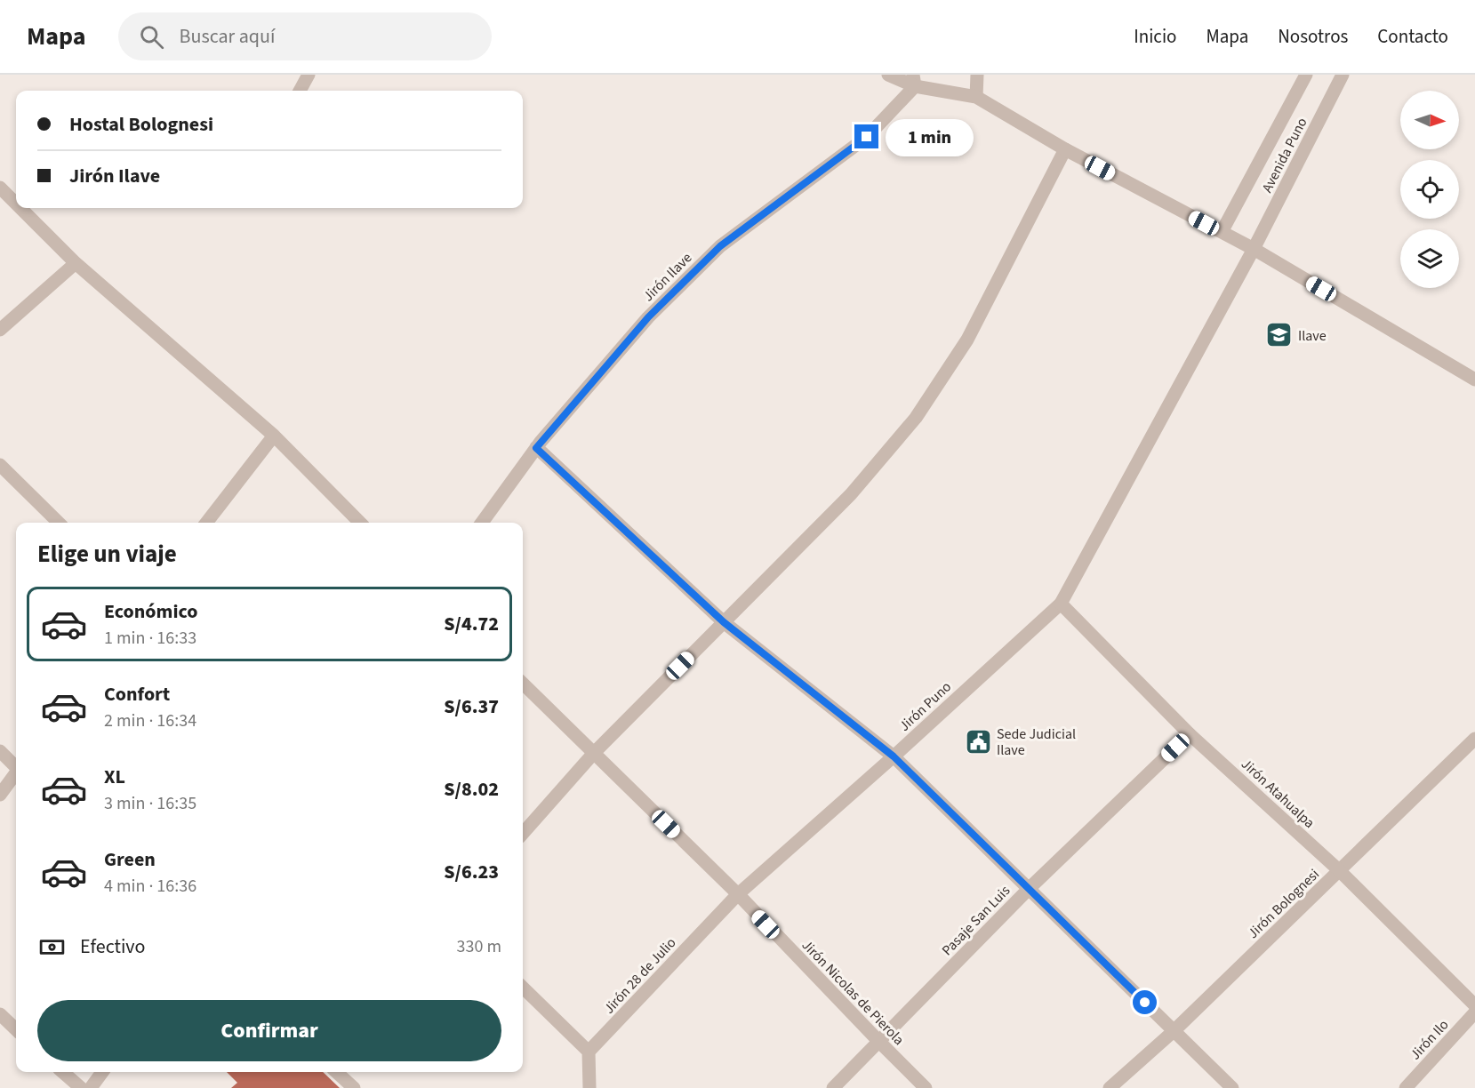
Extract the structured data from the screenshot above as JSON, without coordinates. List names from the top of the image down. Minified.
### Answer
{"streets":{"street":["Avenida Puno","Jirón Ilave","Jirón Puno","Jirón Atahualpa","Jirón Bolognesi","Pasaje San Luis","Jirón 28 de Julio","Jirón Nicolas de Pierola","Jirón Ilo"]},"crossings":[["Avenida Puno","Jirón Puno"],["Avenida Puno","Jirón Atahualpa"],["Jirón Puno","Jirón Atahualpa"],["Jirón Puno","Jirón 28 de Julio"],["Jirón Puno","Jirón Nicolas de Pierola"],["Jirón Atahualpa","Jirón Bolognesi"],["Jirón Atahualpa","Pasaje San Luis"],["Pasaje San Luis","Jirón Nicolas de Pierola"],["Jirón 28 de Julio","Jirón Nicolas de Pierola"]],"places":{"school or university":["Ilave"],"public building":["Sede Judicial Ilave"]},"north":"right","page":{"header":"Mapa","search":"Buscar aquí","nav":["Inicio","Mapa","Nosotros","Contacto"],"banner":["Hostal Bolognesi","Jirón Ilave"],"bubble":"1 min","heading":"Elige un viaje","list":[{"name":"Económico","note":"1 min · 16:33","value":"S/4.72"},{"name":"Confort","note":"2 min · 16:34","value":"S/6.37"},{"name":"XL","note":"3 min · 16:35","value":"S/8.02"},{"name":"Green","note":"4 min · 16:36","value":"S/6.23"}],"pay":["Efectivo","330 m"],"buttons":"Confirmar"}}
